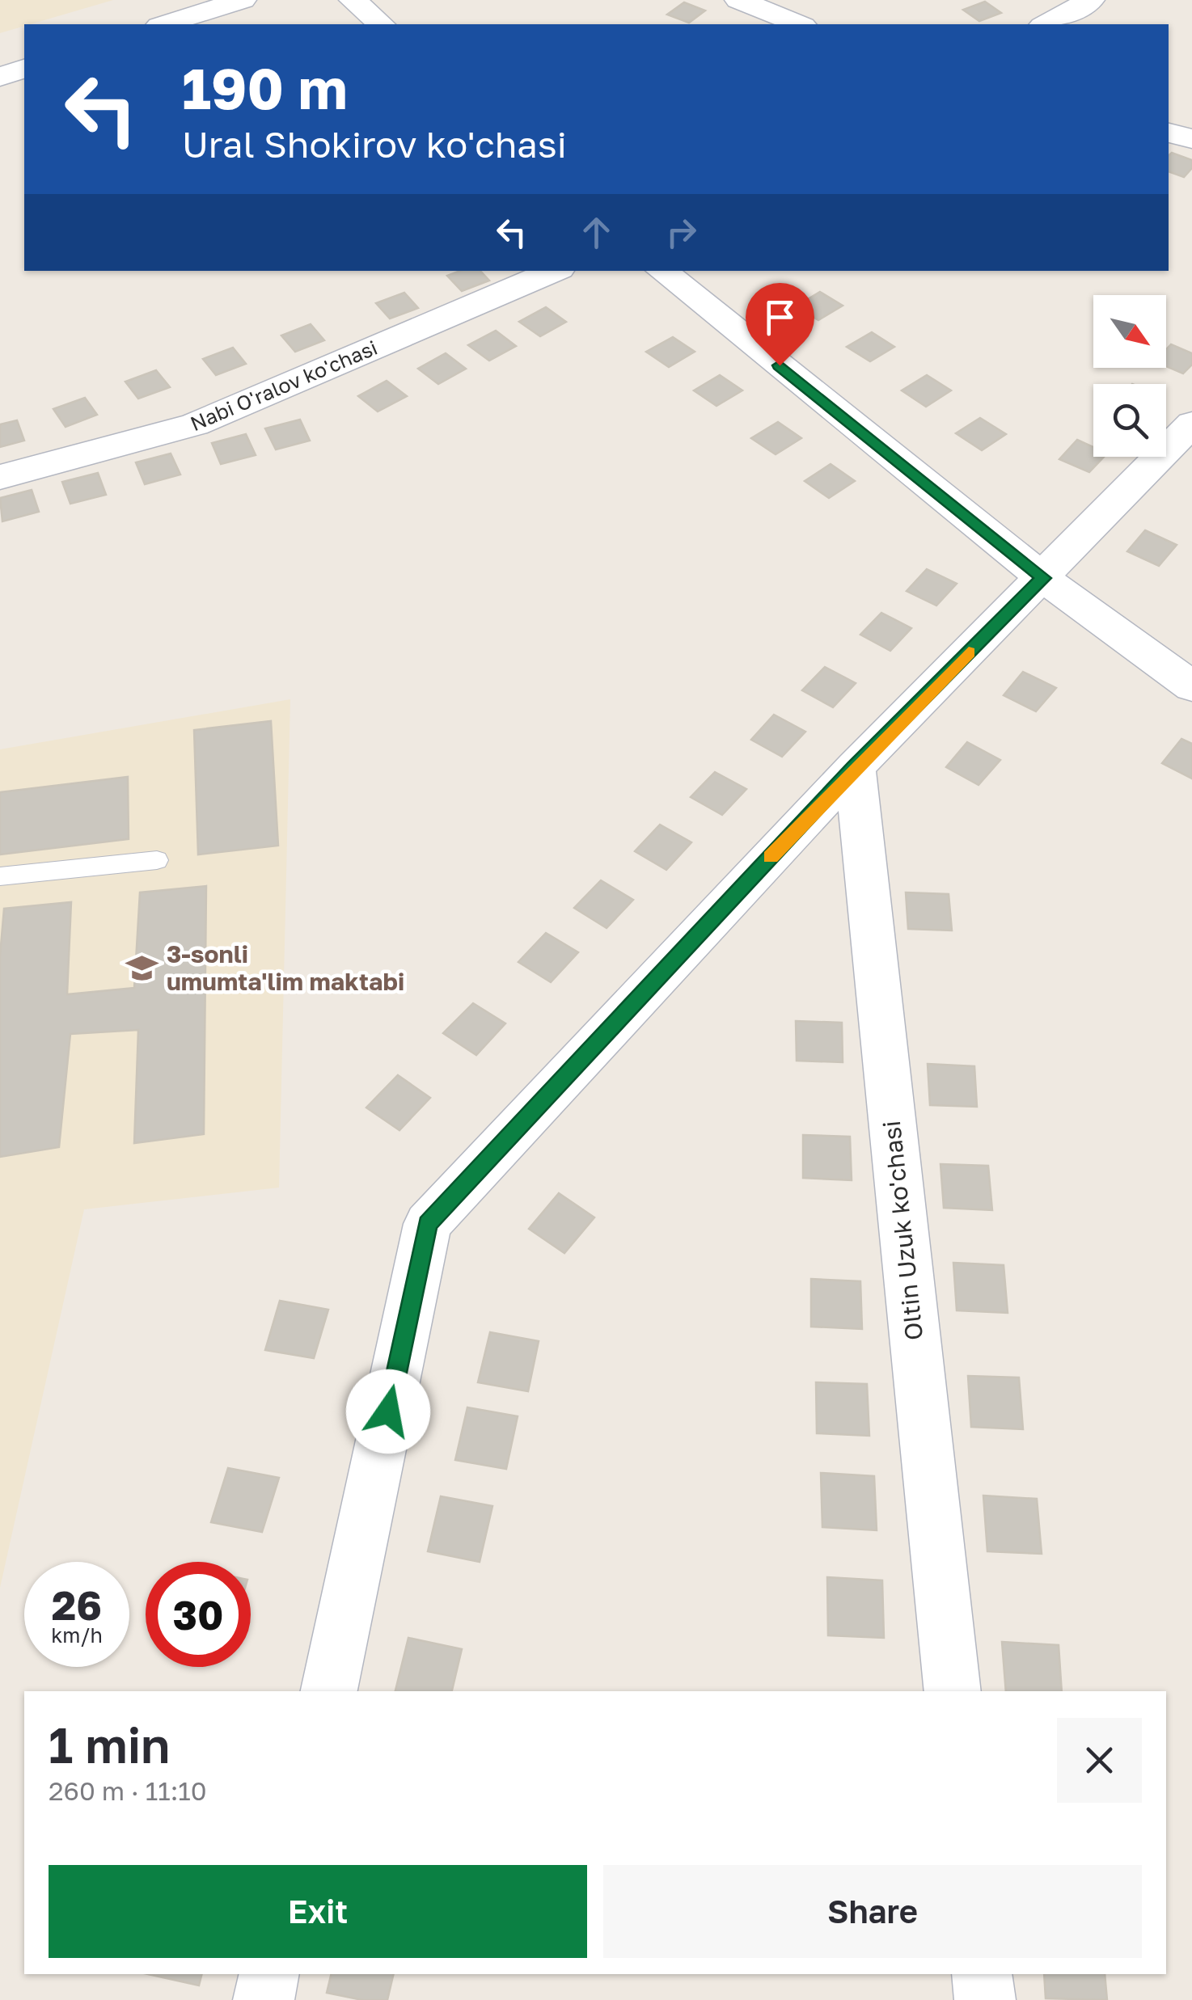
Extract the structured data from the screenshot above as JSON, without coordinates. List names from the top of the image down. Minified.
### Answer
{"streets":{"street":["Nabi O'ralov ko'chasi","Oltin Uzuk ko'chasi"]},"places":{"school or university":["3-sonli umumta'lim maktabi"]},"north":"bottom right","page":{"turn":["190 m","Ural Shokirov ko'chasi"],"speed":"26 km/h","limit":"30","heading":["1 min","260 m · 11:10"],"buttons":["Exit","Share"]}}
